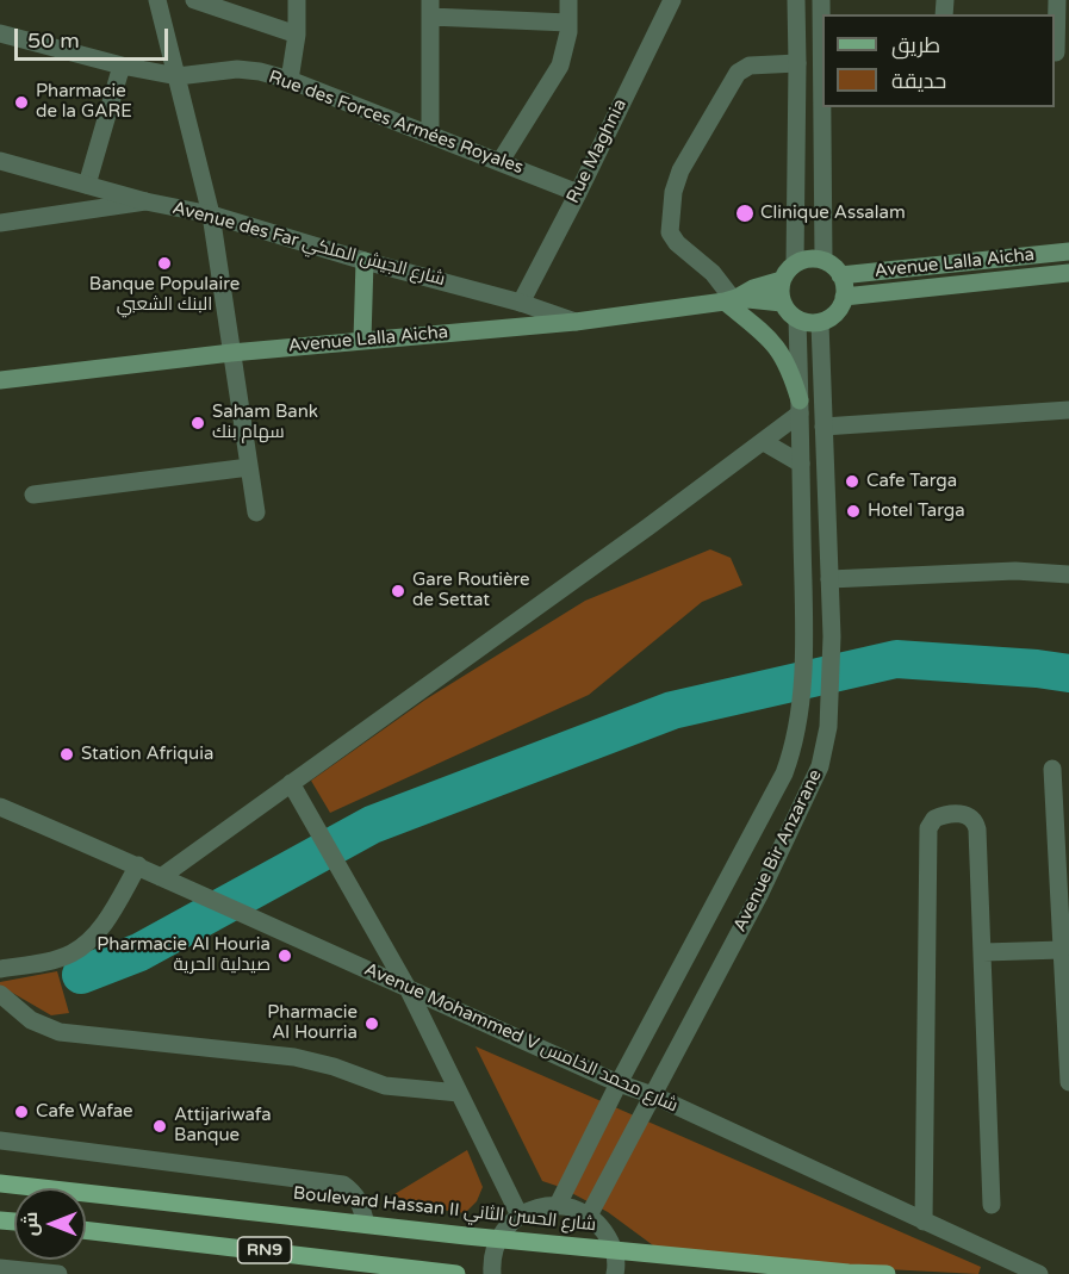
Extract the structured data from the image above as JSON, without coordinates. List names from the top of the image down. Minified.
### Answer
{"streets":{"main road":["Avenue Lalla Aicha","Boulevard Hassan II شارع الحسن الثاني","RN9"],"street":["Rue des Forces Armées Royales","Rue Maghnia","Avenue des Far شارع الجيش الملكي","Avenue Bir Anzarane","Avenue Mohammed V شارع محمد الخامس"]},"crossings":[["Rue des Forces Armées Royales","Rue Maghnia"],["Rue Maghnia","Avenue des Far شارع الجيش الملكي"],["Avenue des Far شارع الجيش الملكي","Avenue Lalla Aicha"],["Avenue Lalla Aicha","Avenue Bir Anzarane"],["Avenue Bir Anzarane","Avenue Mohammed V شارع محمد الخامس"]],"places":["Pharmacie de la GARE","Clinique Assalam","Banque Populaire البنك الشعبي","Saham Bank سهام بنك","Cafe Targa","Hotel Targa","Gare Routière de Settat","Station Afriquia","Pharmacie Al Houria صيدلية الحرية","Pharmacie Al Hourria","Cafe Wafae","Attijariwafa Banque"],"legend":["طريق","حديقة"],"scale_bar":"50 m","north":"left"}
